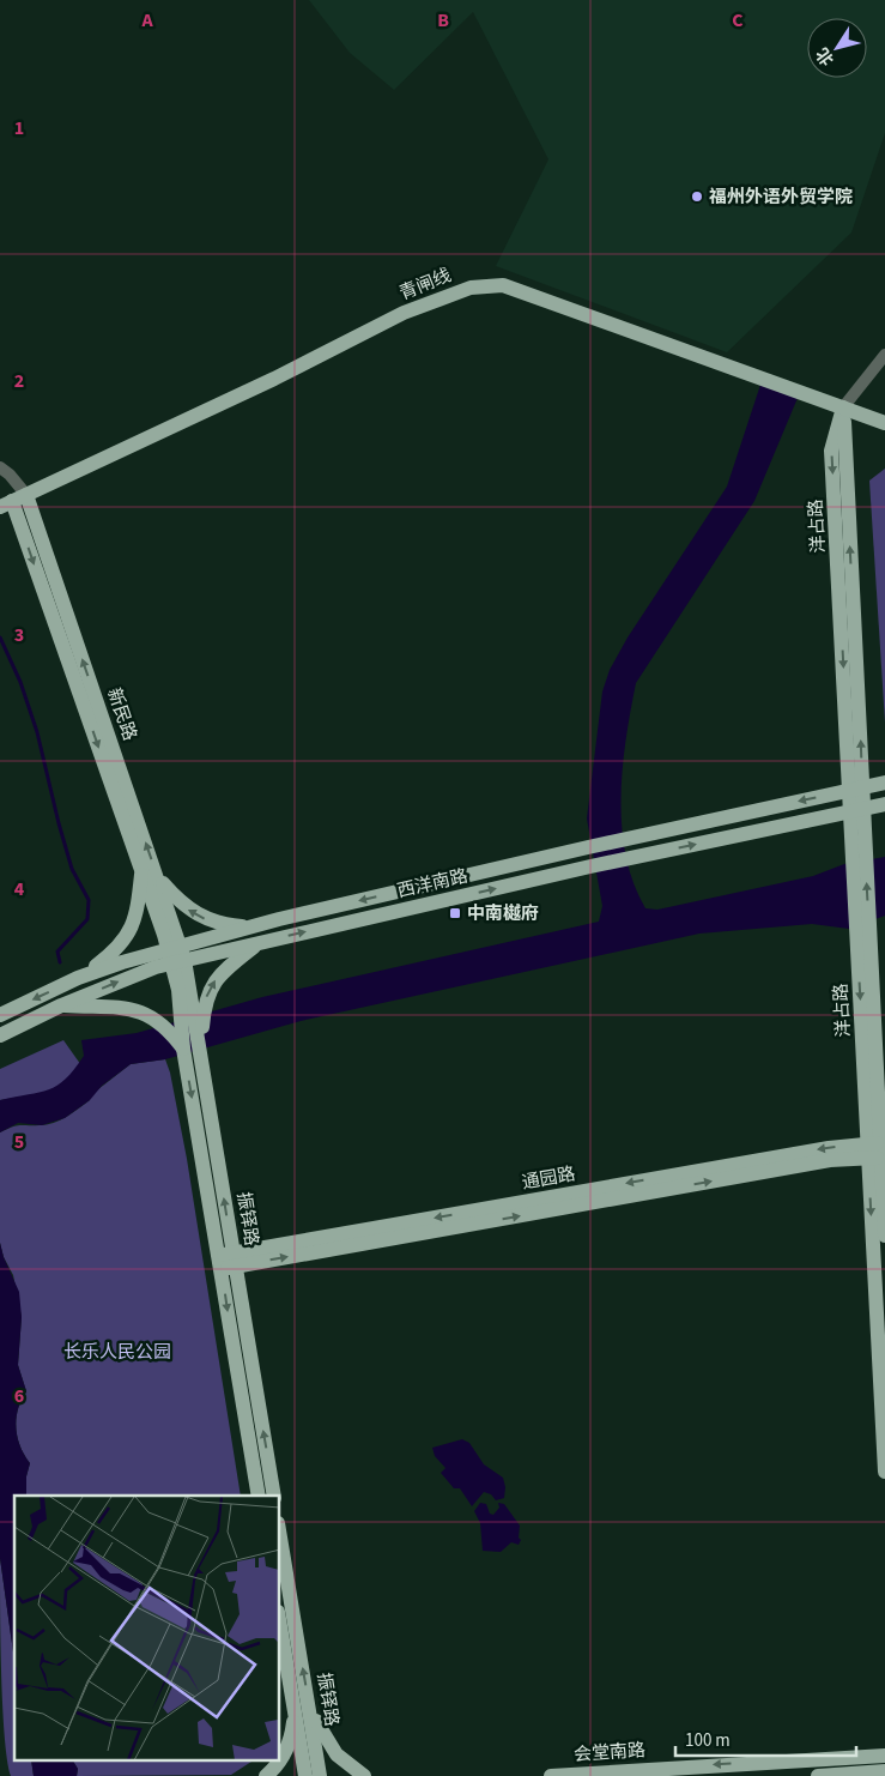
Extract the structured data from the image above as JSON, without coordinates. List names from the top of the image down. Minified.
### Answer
{"streets":{"main road":["青闸线","洋占路","新民路","西洋南路","通园路","振铎路","会堂南路"]},"crossings":[["青闸线","洋占路"],["青闸线","新民路"],["洋占路","西洋南路"],["洋占路","通园路"],["新民路","西洋南路"],["新民路","振铎路"],["西洋南路","振铎路"],["通园路","振铎路"]],"one_way":["会堂南路"],"parks":["长乐人民公园"],"places":{"other":["福州外语外贸学院"],"transit":["中南樾府"]},"scale_bar":"100 m","north":"bottom left","grid":{"columns":["A","B","C"],"rows":["1","2","3","4","5","6"]}}
